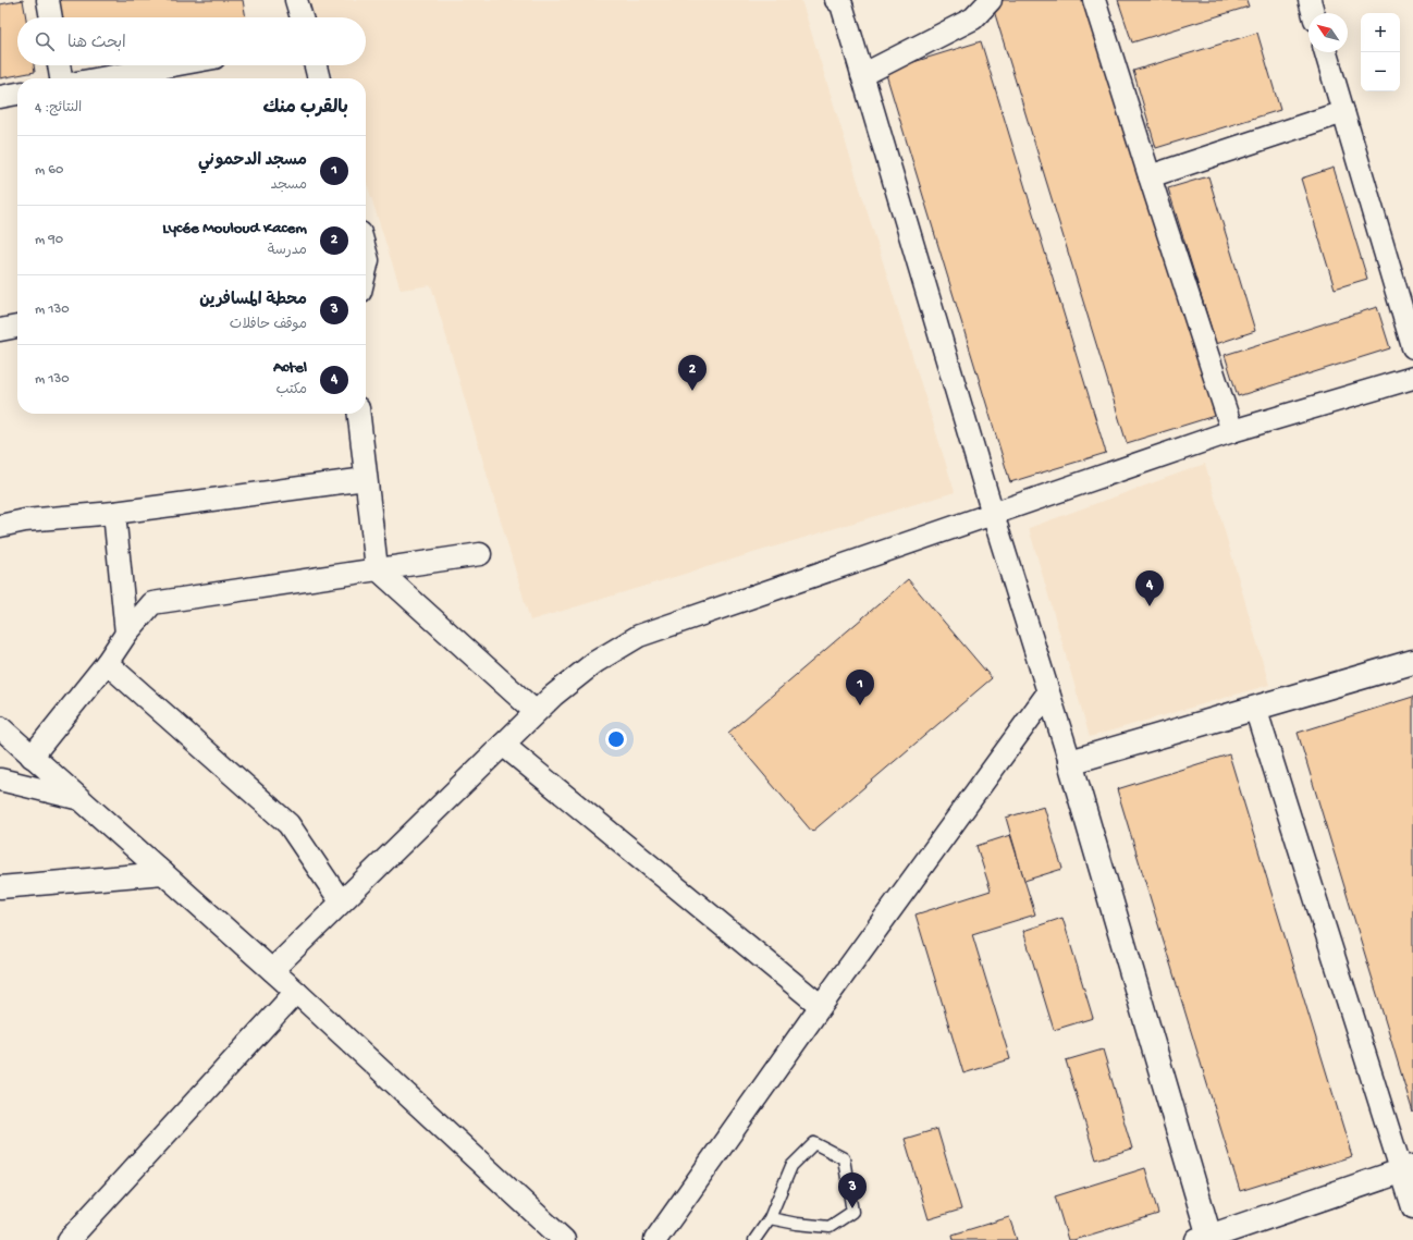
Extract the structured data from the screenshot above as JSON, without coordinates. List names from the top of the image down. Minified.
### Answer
{"north":"top left","page":{"map_buttons":["+","−"],"search":"ابحث هنا","heading":["بالقرب منك","النتائج: 4"],"list":[{"mark":"1","name":"مسجد الدحموني","note":"مسجد","value":"60 m"},{"mark":"2","name":"Lycée Mouloud Kacem","note":"مدرسة","value":"90 m"},{"mark":"3","name":"محطة المسافرين","note":"موقف حافلات","value":"130 m"},{"mark":"4","name":"Actel","note":"مكتب","value":"130 m"}],"pins":["2","4","1","3"]}}
